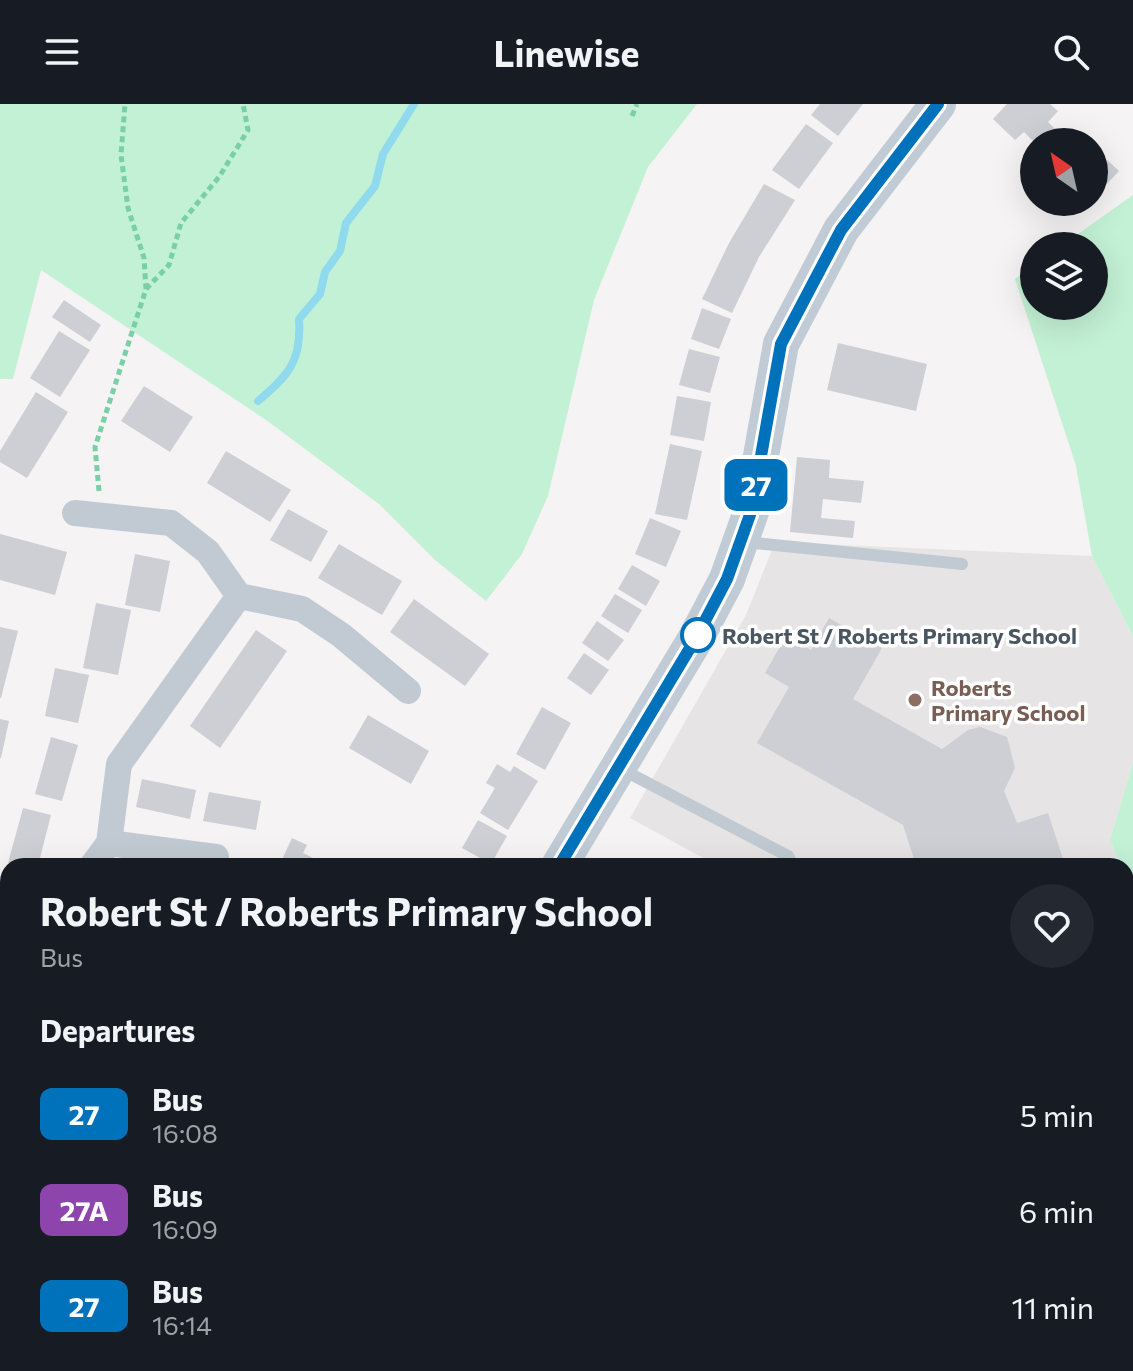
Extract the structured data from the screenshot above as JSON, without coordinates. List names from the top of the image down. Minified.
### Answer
{"places":["Robert St / Roberts Primary School","Roberts Primary School"],"lines":["bus line 27"],"north":"top left","page":{"header":"Linewise","on_map":"27","heading":[["Robert St / Roberts Primary School","Bus"],"Departures"],"list":[{"mark":"27","name":"Bus","note":"16:08","value":"5 min"},{"mark":"27A","name":"Bus","note":"16:09","value":"6 min"},{"mark":"27","name":"Bus","note":"16:14","value":"11 min"}]}}
